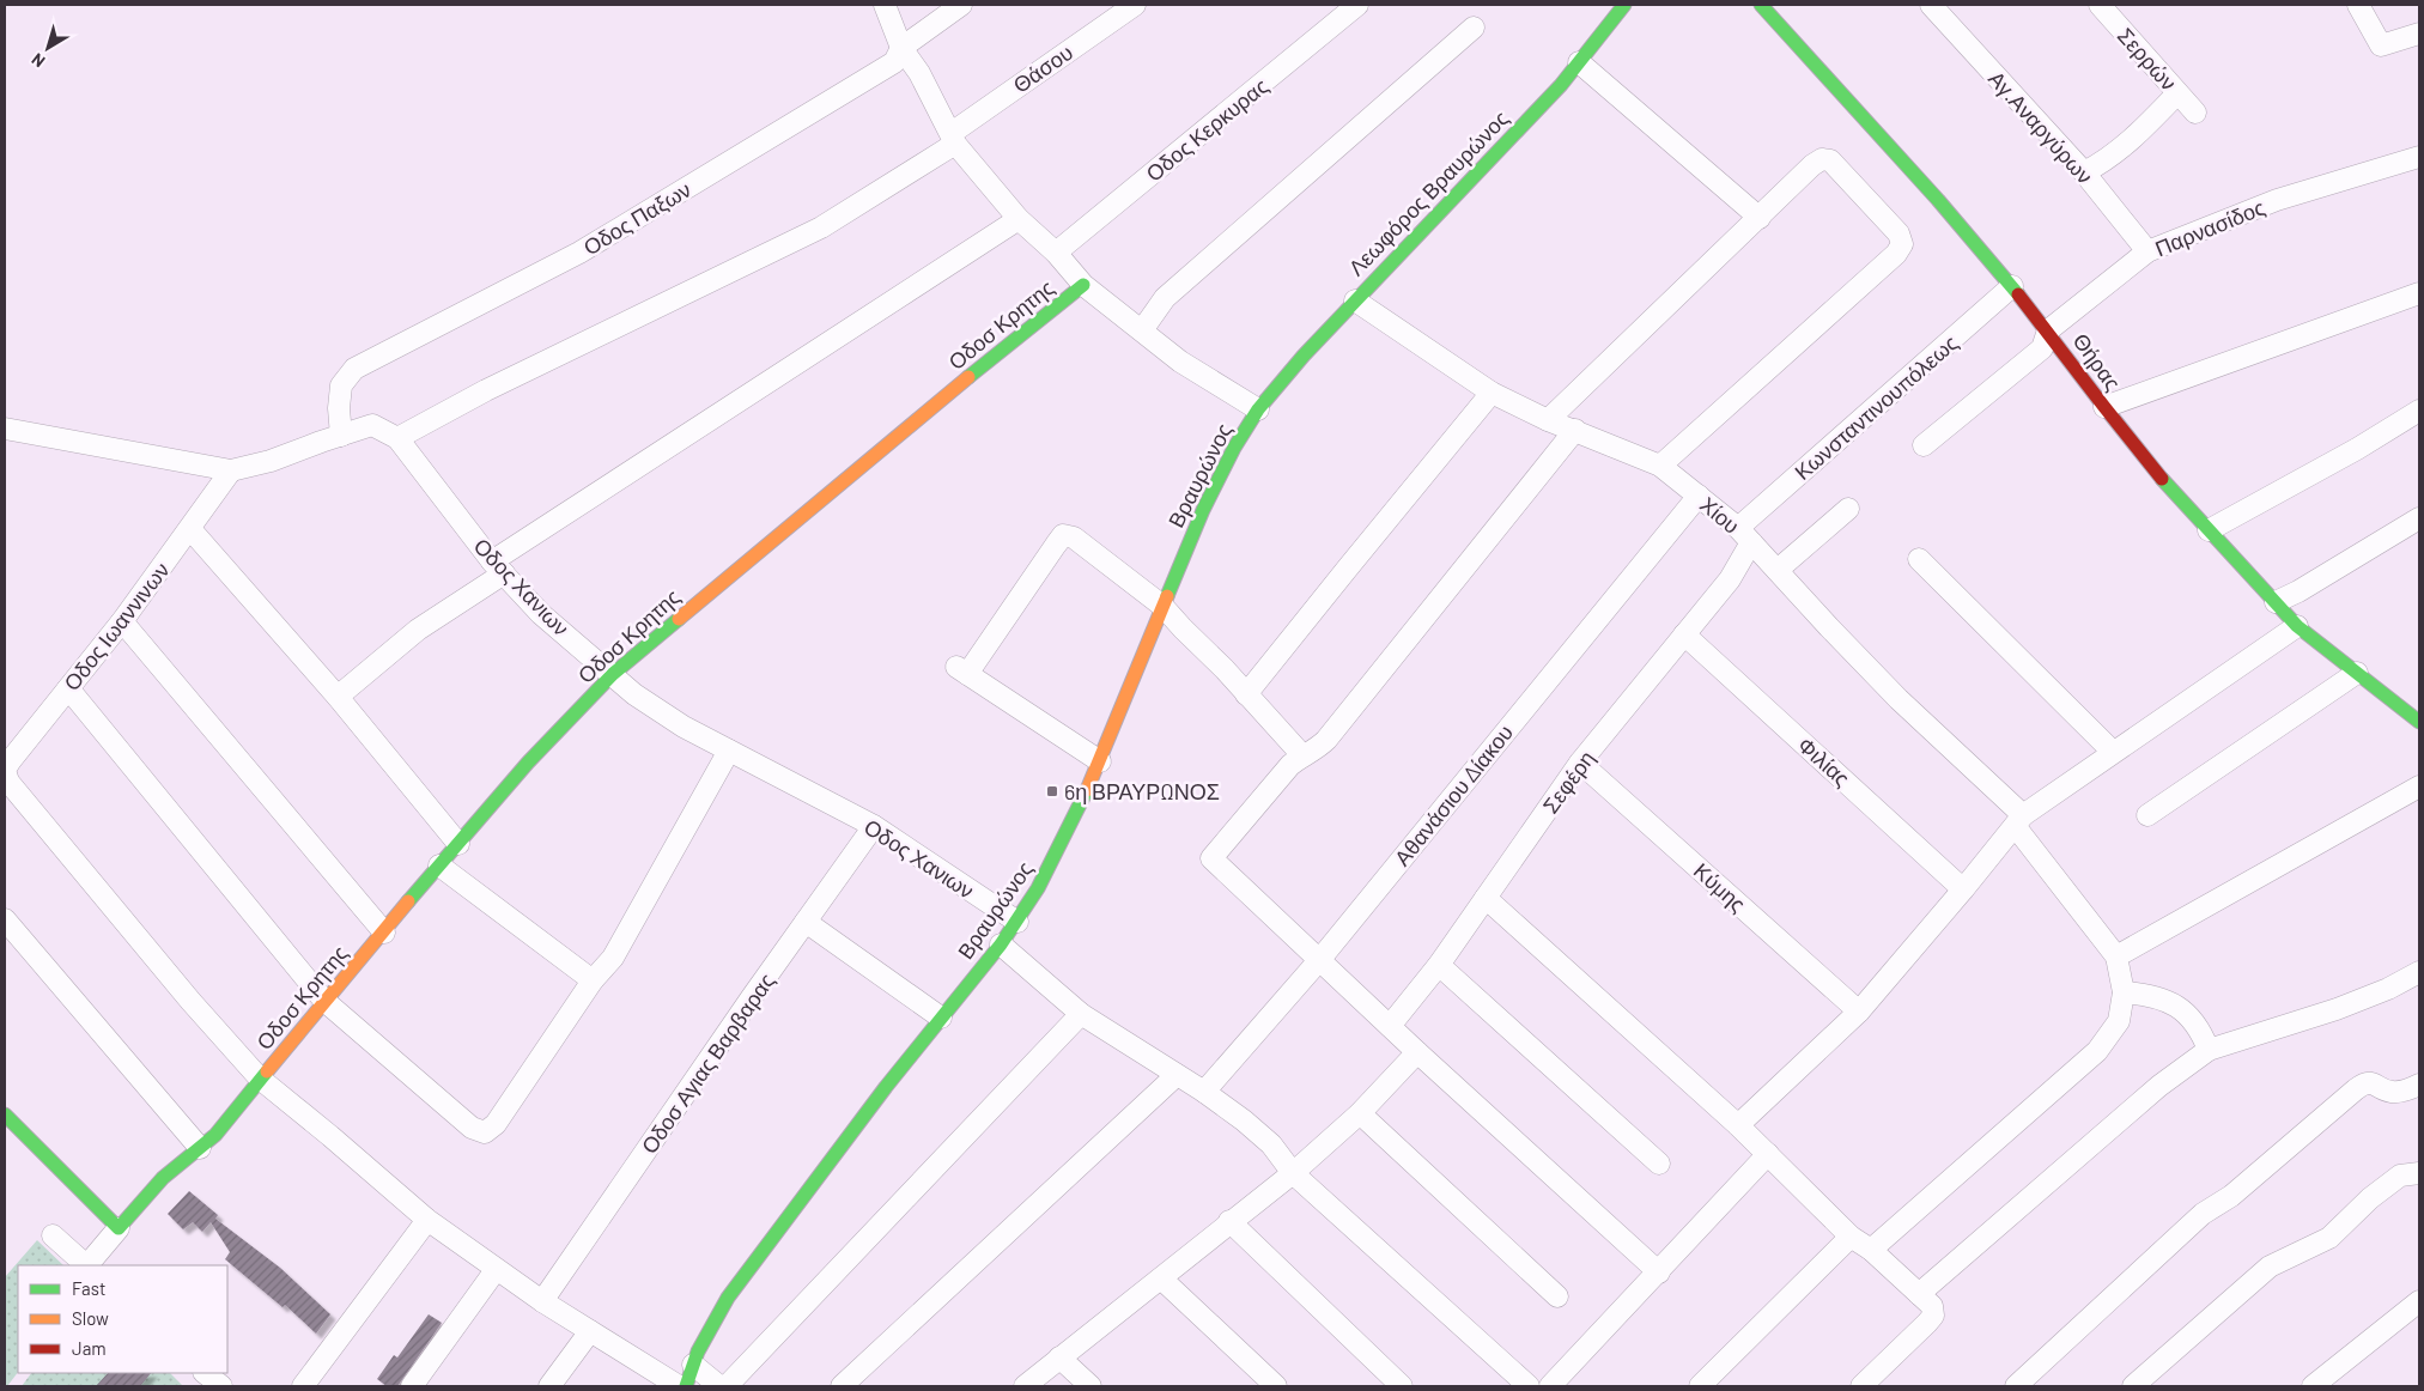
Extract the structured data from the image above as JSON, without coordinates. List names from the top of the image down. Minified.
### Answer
{"streets":{"street":["Σερρών","Θάσου","Αγ.Αναργύρων","Οδος Κερκυρας","Λεωφόρος Βραυρώνος","Οδος Παξων","Παρνασίδος","Οδοσ Κρητης","Θήρας","Κωνσταντινουπόλεως","Βραυρώνος","Χίου","Οδος Χανιων","Οδος Ιωαννινων","Φιλίας","Σεφέρη","Αθανάσιου Δίακου","Κύμης","Οδοσ Αγιας Βαρβαρας"]},"crossings":[["Θάσου","Οδος Χανιων"],["Αγ.Αναργύρων","Παρνασίδος"],["Λεωφόρος Βραυρώνος","Βραυρώνος"],["Λεωφόρος Βραυρώνος","Χίου"],["Οδος Παξων","Οδος Χανιων"],["Παρνασίδος","Θήρας"],["Οδοσ Κρητης","Οδος Χανιων"],["Οδοσ Κρητης","Οδος Ιωαννινων"],["Θήρας","Κωνσταντινουπόλεως"],["Κωνσταντινουπόλεως","Χίου"],["Κωνσταντινουπόλεως","Σεφέρη"],["Βραυρώνος","Οδος Χανιων"],["Χίου","Σεφέρη"],["Χίου","Αθανάσιου Δίακου"],["Οδος Χανιων","Οδος Ιωαννινων"],["Οδος Χανιων","Οδοσ Αγιας Βαρβαρας"],["Φιλίας","Σεφέρη"],["Σεφέρη","Κύμης"]],"places":{"transit":["6η ΒΡΑΥΡΩΝΟΣ"]},"legend":["Fast","Slow","Jam"],"north":"bottom left"}
